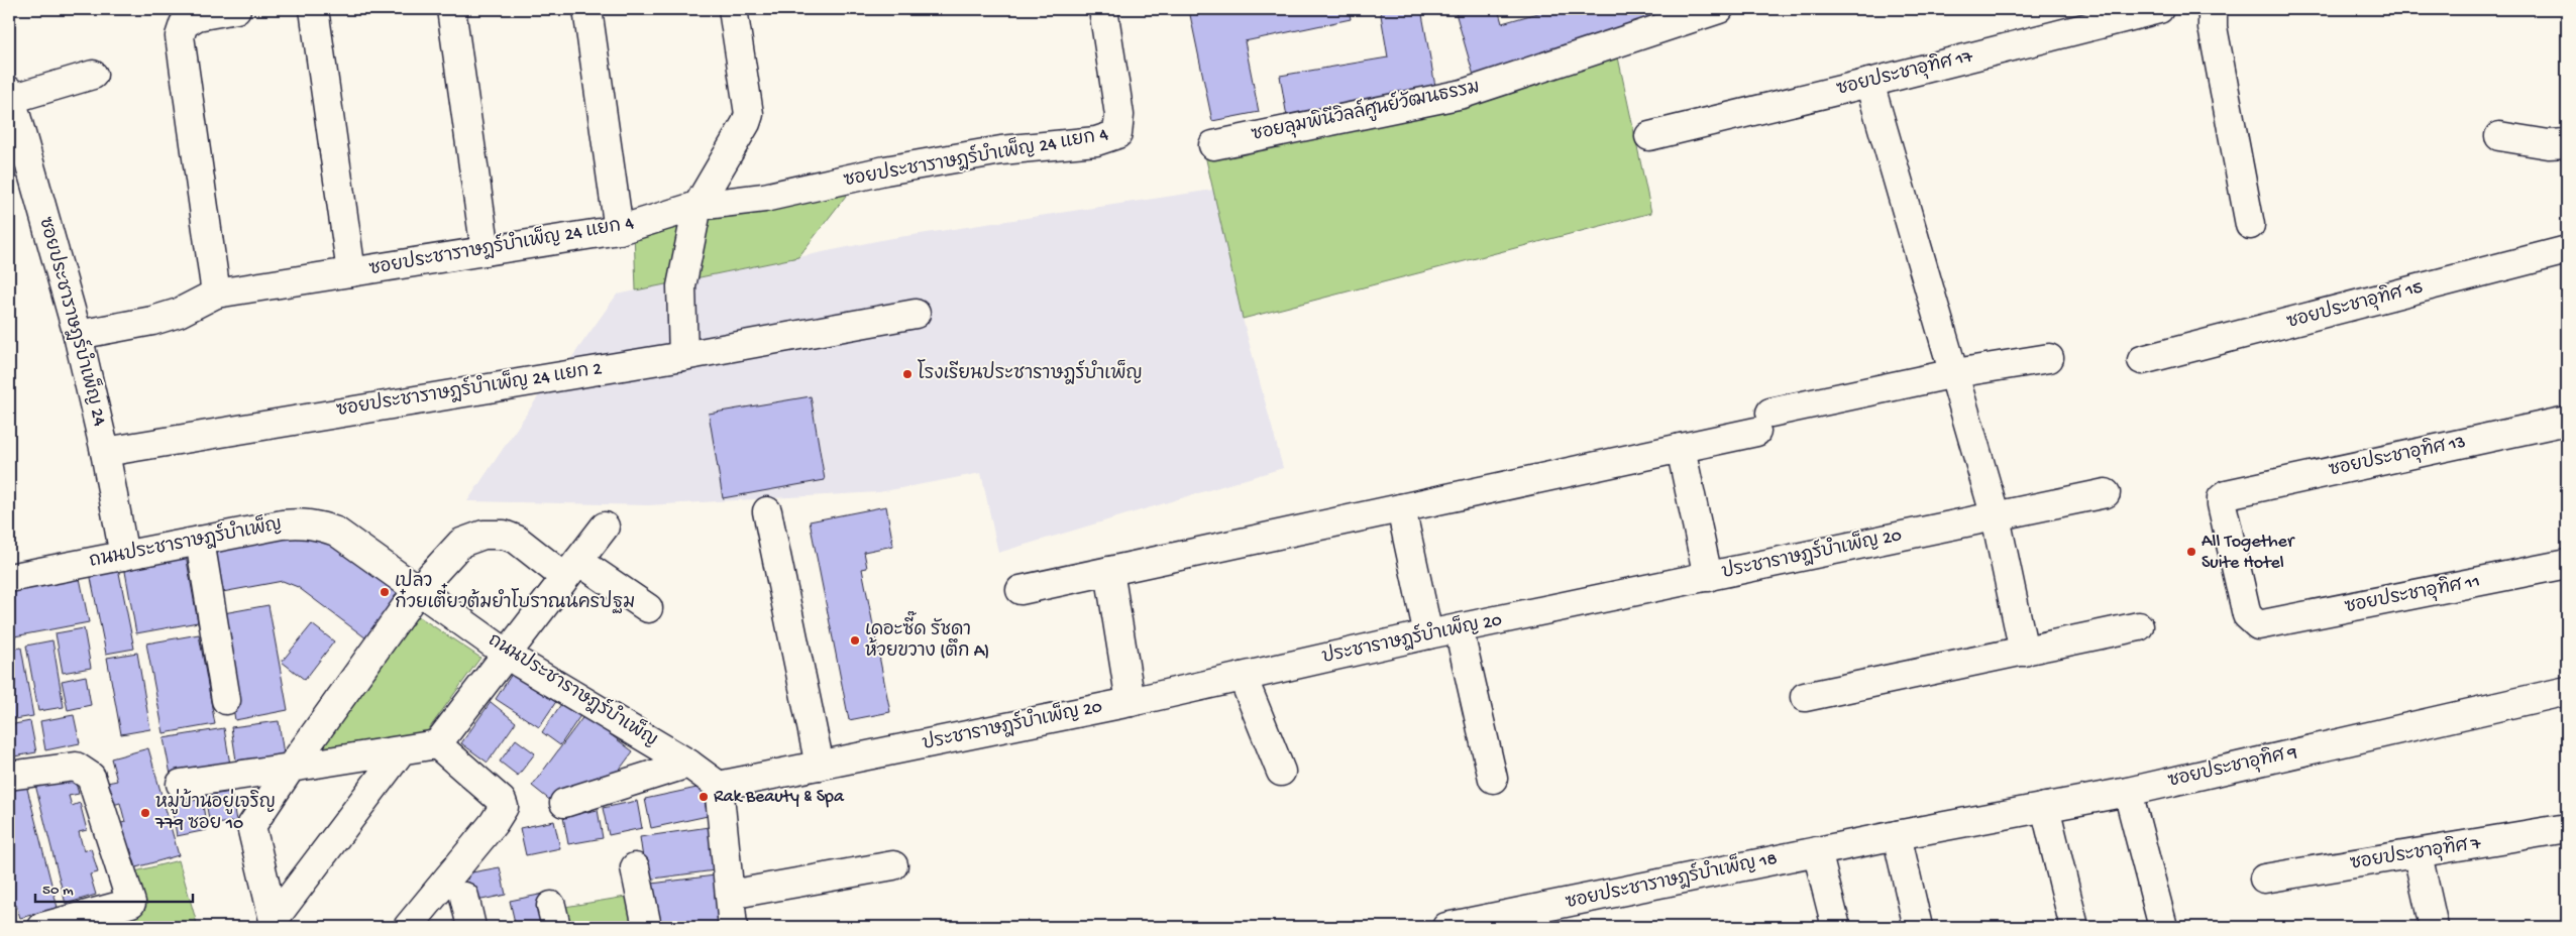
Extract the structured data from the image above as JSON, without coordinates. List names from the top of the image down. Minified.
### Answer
{"streets":{"street":["ซอยประชาอุทิศ 17","ซอยลุมพินีวิลล์ศูนย์วัฒนธรรม","ซอยประชาราษฎร์บำเพ็ญ 24 แยก 4","ซอยประชาอุทิศ 15","ซอยประชาราษฎร์บำเพ็ญ 24","ซอยประชาราษฎร์บำเพ็ญ 24 แยก 2","ซอยประชาอุทิศ 13","ถนนประชาราษฎร์บำเพ็ญ","ประชาราษฎร์บำเพ็ญ 20","ซอยประชาอุทิศ 11","ซอยประชาอุทิศ 9","ซอยประชาอุทิศ 7","ซอยประชาราษฎร์บำเพ็ญ 18"]},"crossings":[["ซอยประชาราษฎร์บำเพ็ญ 24 แยก 4","ซอยประชาราษฎร์บำเพ็ญ 24"],["ซอยประชาราษฎร์บำเพ็ญ 24","ซอยประชาราษฎร์บำเพ็ญ 24 แยก 2"],["ซอยประชาราษฎร์บำเพ็ญ 24","ถนนประชาราษฎร์บำเพ็ญ"],["ซอยประชาอุทิศ 13","ซอยประชาอุทิศ 11"],["ถนนประชาราษฎร์บำเพ็ญ","ประชาราษฎร์บำเพ็ญ 20"],["ซอยประชาอุทิศ 9","ซอยประชาราษฎร์บำเพ็ญ 18"]],"places":["โรงเรียนประชาราษฎร์บำเพ็ญ","All Together Suite Hotel","เปลว ก๋วยเตี๋ยวต้มยำโบราณนครปฐม","เดอะซี๊ด รัชดา ห้วยขวาง (ตึก A)","Rak Beauty & Spa","หมู่บ้านอยู่เจริญ 779 ซอย 10"],"scale_bar":"50 m"}
